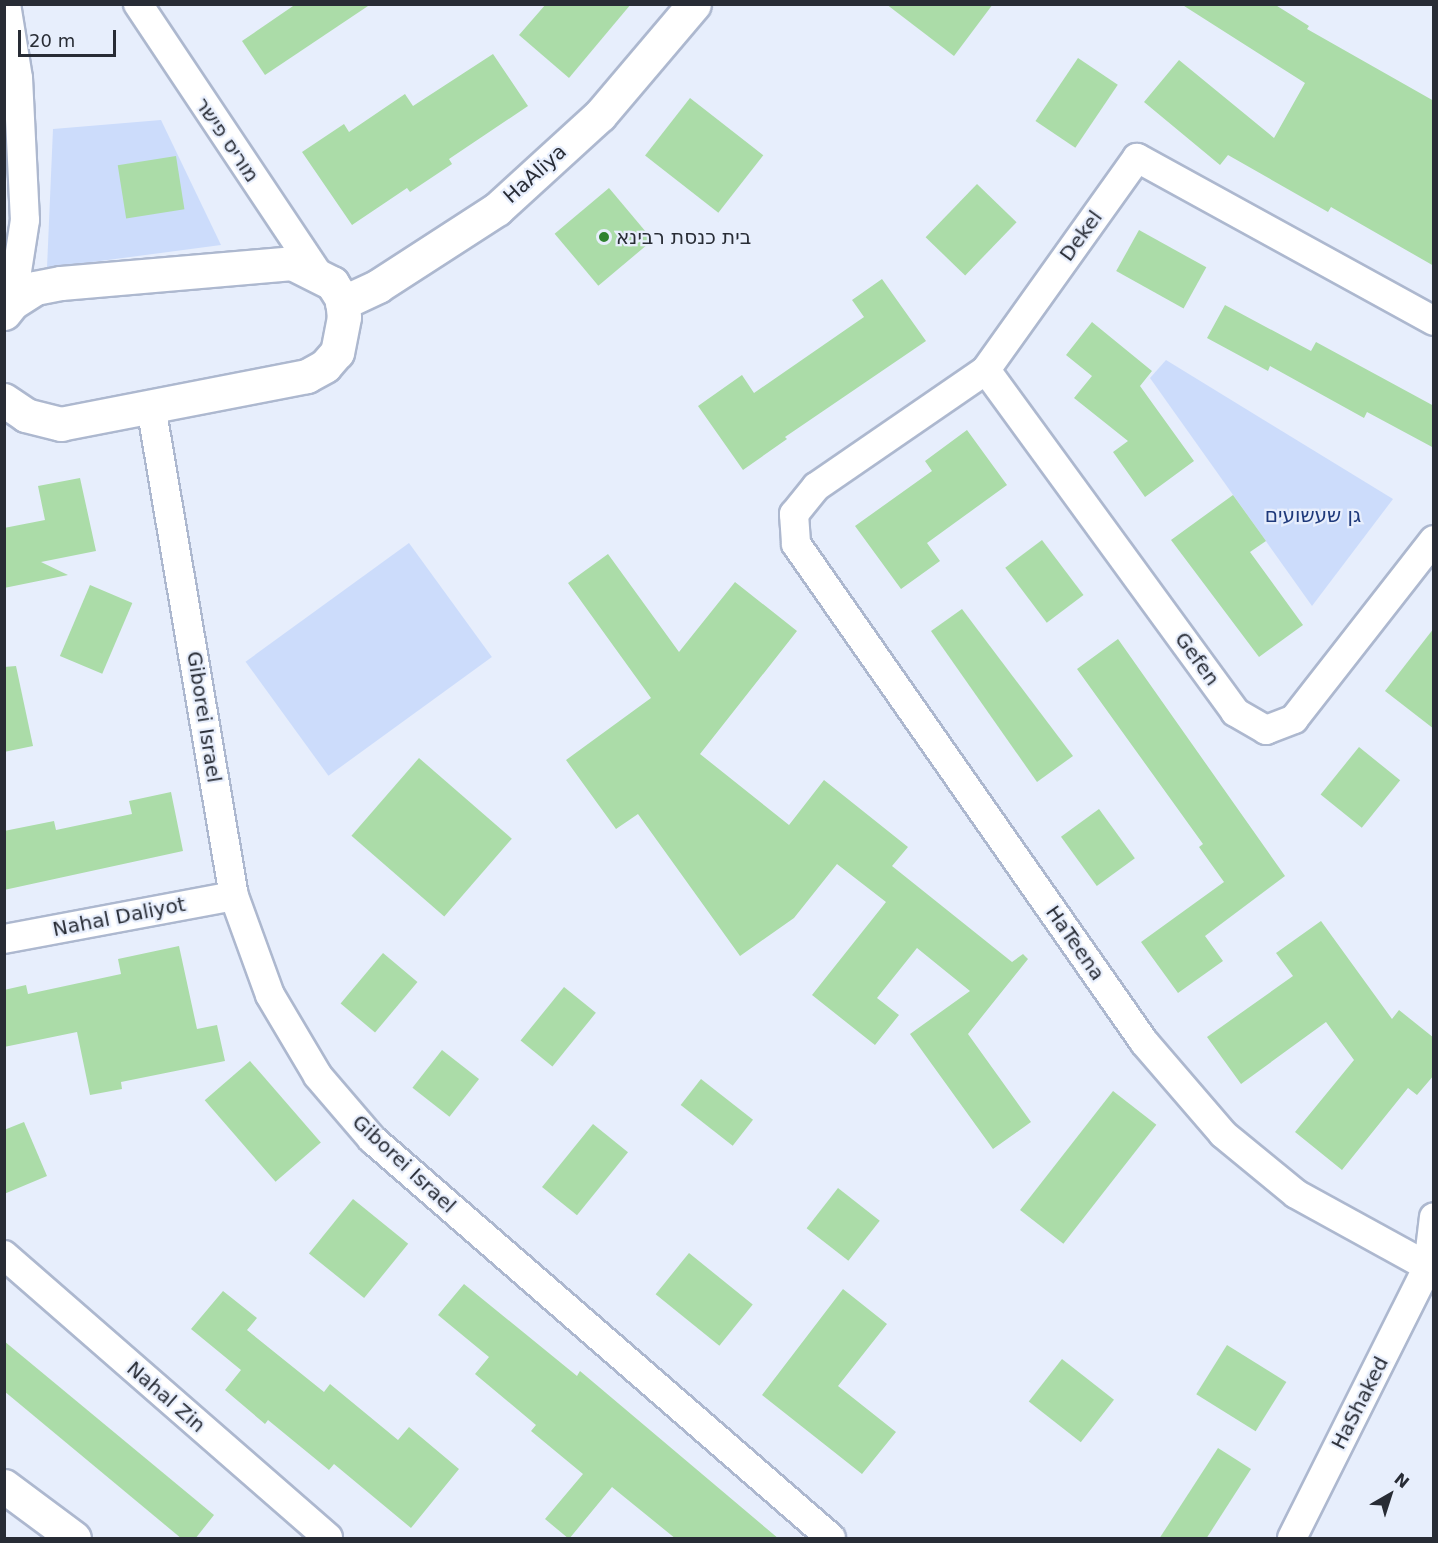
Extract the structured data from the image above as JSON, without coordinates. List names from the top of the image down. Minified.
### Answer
{"streets":{"street":["מוריס פישר","HaAliya","Dekel","Gefen","Giborei Israel","Nahal Daliyot","HaTeena","Nahal Zin","HaShaked"]},"crossings":[["Dekel","Gefen"],["Dekel","HaTeena"],["Giborei Israel","Nahal Daliyot"],["HaTeena","HaShaked"]],"parks":["גן שעשועים"],"places":["בית כנסת רבינא"],"scale_bar":"20 m","north":"top right"}
